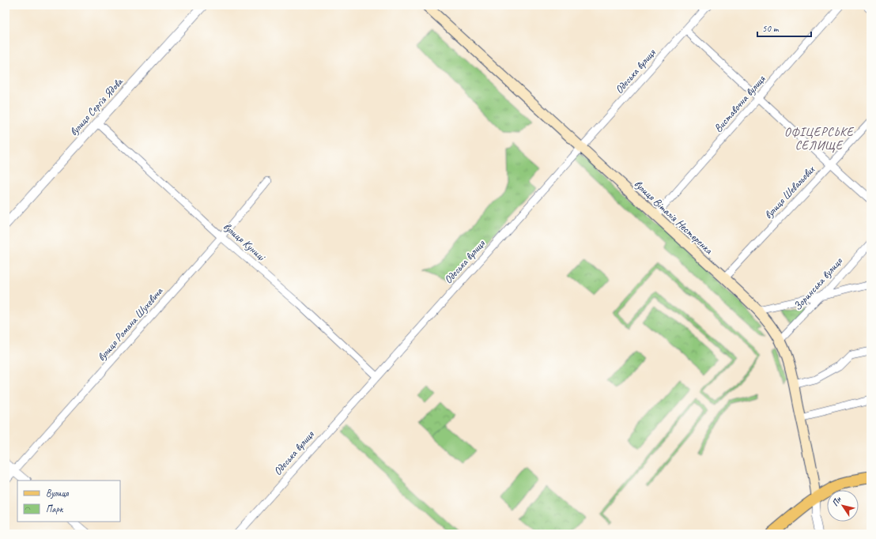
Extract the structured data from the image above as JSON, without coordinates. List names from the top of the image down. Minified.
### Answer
{"streets":{"main road":["вулиця Віталія Нестеренка"],"street":["Одеська вулиця","Виставочна вулиця","вулиця Сергія Ядова","вулиця Шевальових","вулиця Куниці","Зоринська вулиця","вулиця Романа Шухевича"]},"crossings":[["Одеська вулиця","вулиця Віталія Нестеренка"],["Одеська вулиця","вулиця Куниці"],["Виставочна вулиця","вулиця Віталія Нестеренка"],["вулиця Сергія Ядова","вулиця Куниці"],["вулиця Шевальових","вулиця Віталія Нестеренка"],["вулиця Віталія Нестеренка","Зоринська вулиця"],["вулиця Куниці","вулиця Романа Шухевича"]],"districts":["ОФІЦЕРСЬКЕ СЕЛИЩЕ"],"legend":["Вулиця","Парк"],"scale_bar":"50 m","north":"top left"}
